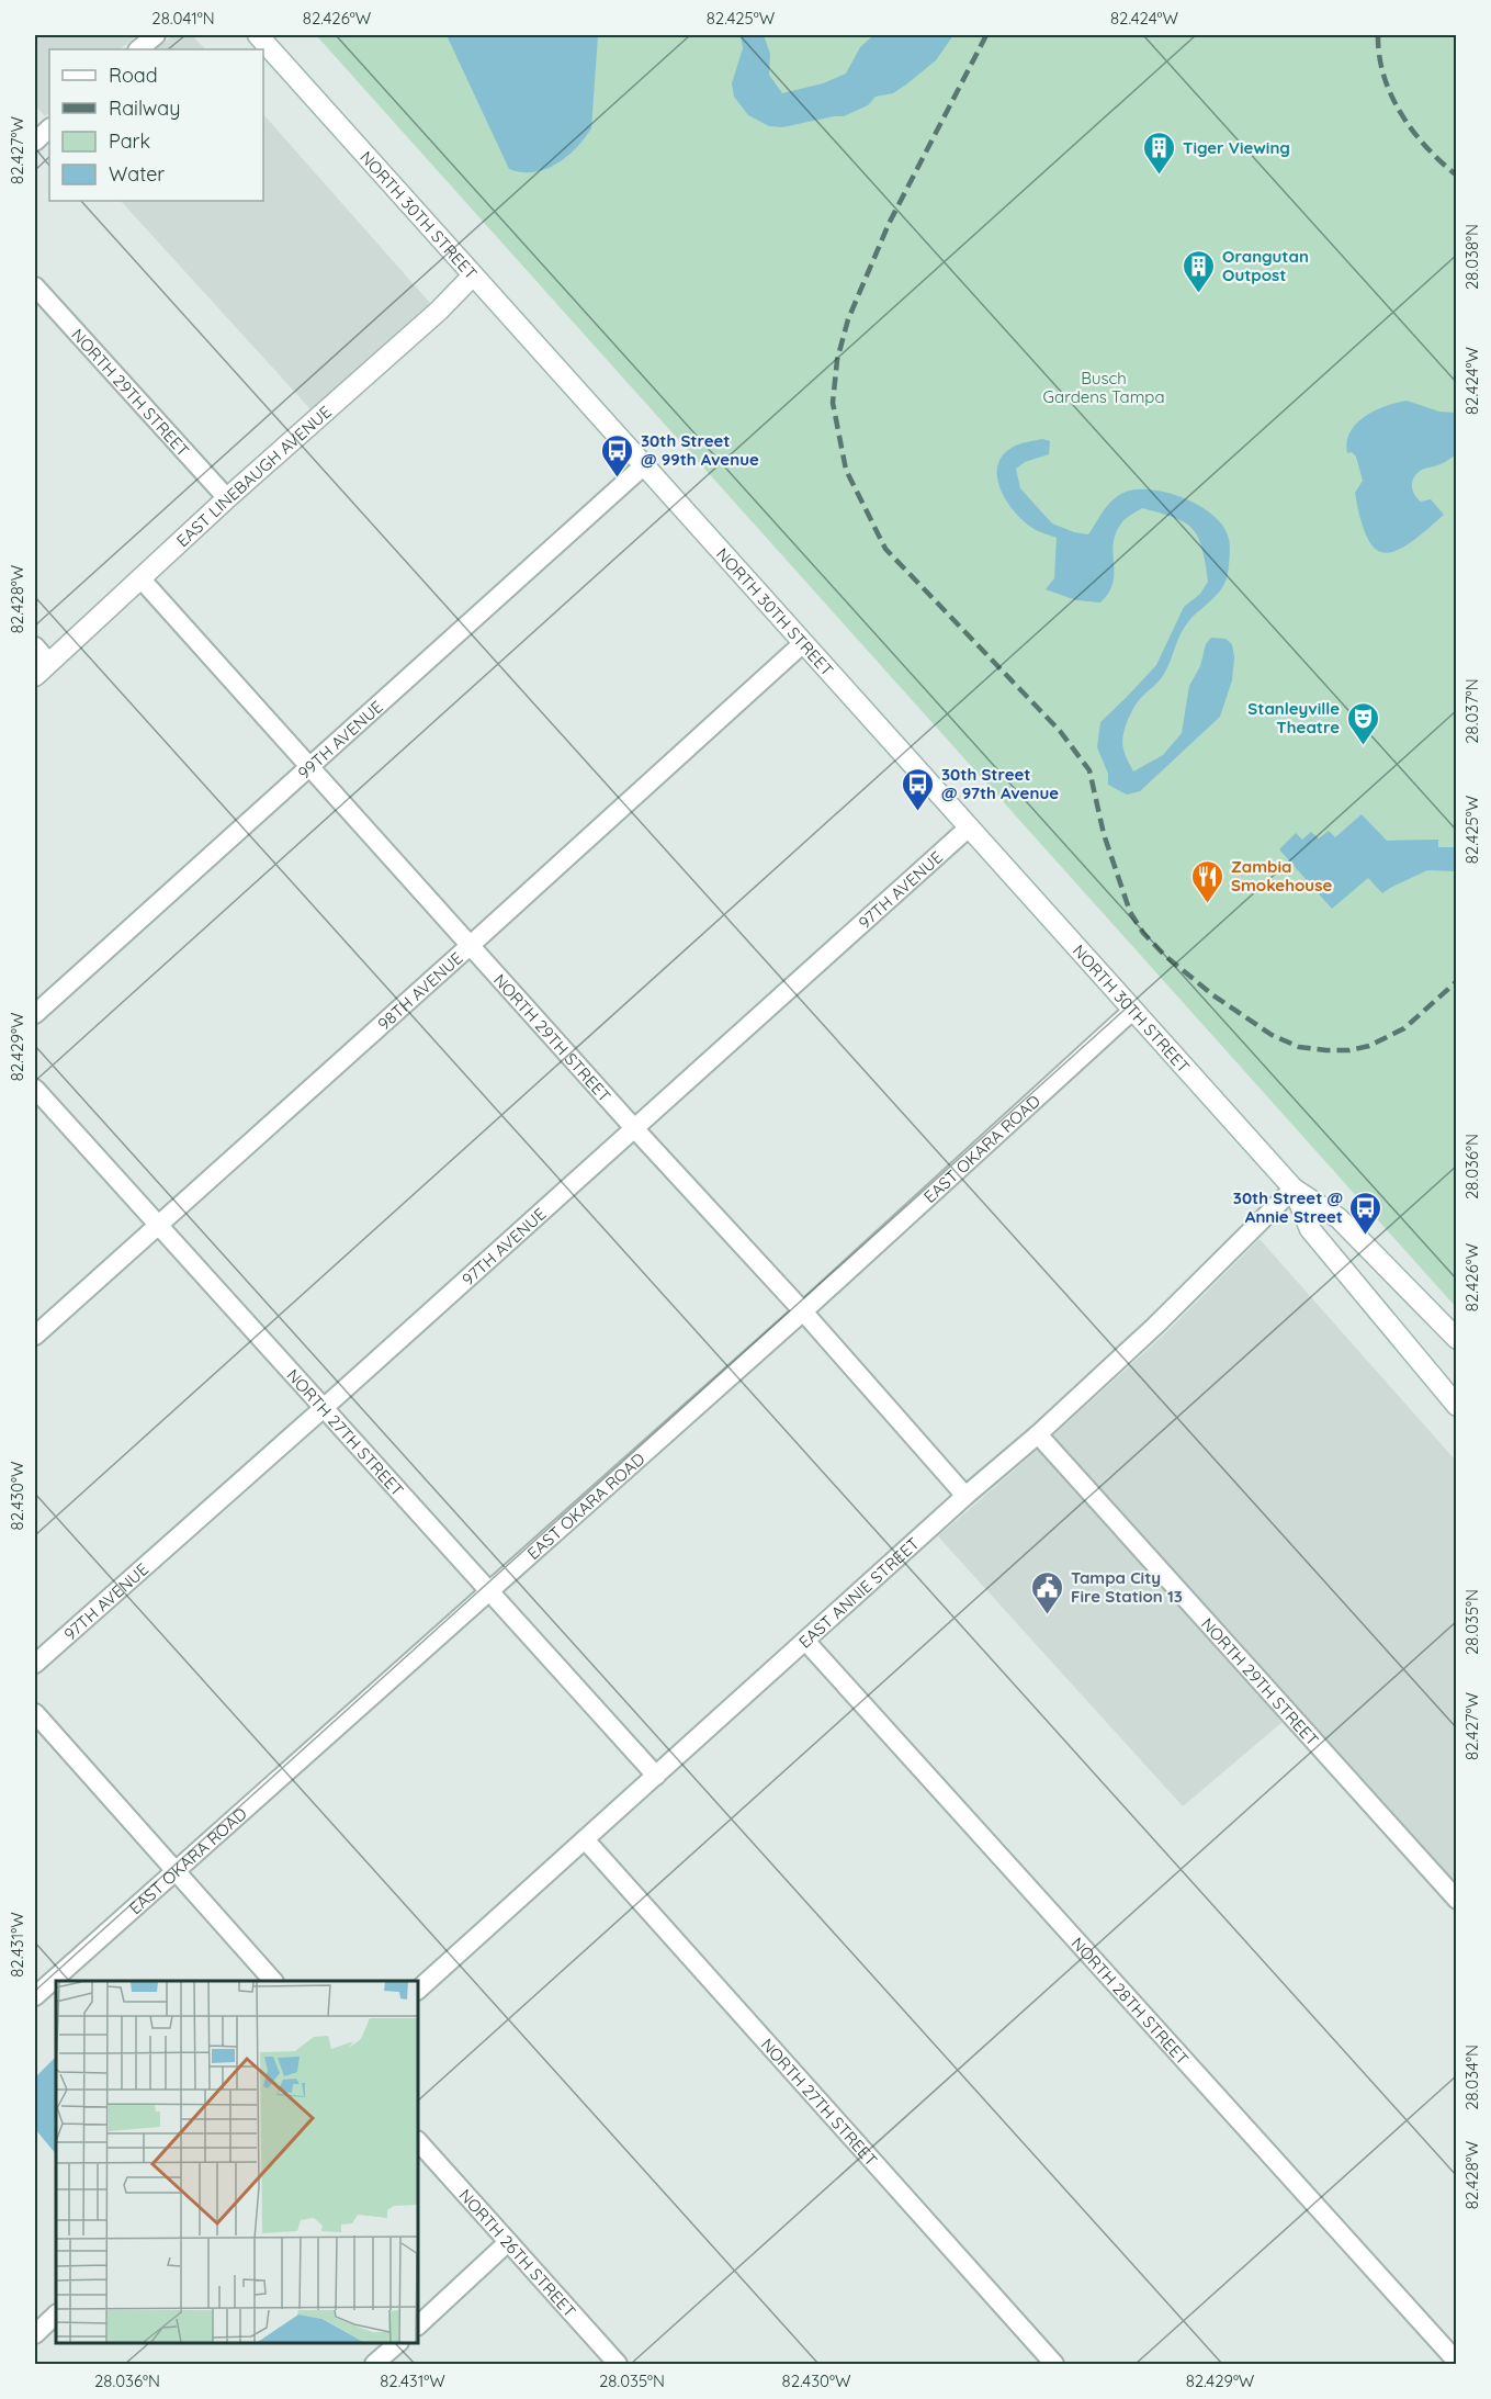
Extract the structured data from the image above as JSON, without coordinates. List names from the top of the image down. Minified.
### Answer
{"streets":{"main road":["NORTH 30TH STREET","EAST LINEBAUGH AVENUE"],"street":["NORTH 29TH STREET","99TH AVENUE","97TH AVENUE","98TH AVENUE","EAST OKARA ROAD","NORTH 27TH STREET","EAST ANNIE STREET","NORTH 28TH STREET","NORTH 26TH STREET"]},"crossings":[["NORTH 30TH STREET","EAST LINEBAUGH AVENUE"],["NORTH 30TH STREET","99TH AVENUE"],["NORTH 30TH STREET","97TH AVENUE"],["NORTH 30TH STREET","98TH AVENUE"],["NORTH 30TH STREET","EAST OKARA ROAD"],["NORTH 30TH STREET","EAST ANNIE STREET"],["NORTH 29TH STREET","EAST LINEBAUGH AVENUE"],["NORTH 29TH STREET","99TH AVENUE"],["NORTH 29TH STREET","97TH AVENUE"],["NORTH 29TH STREET","98TH AVENUE"],["NORTH 29TH STREET","EAST OKARA ROAD"],["NORTH 29TH STREET","EAST ANNIE STREET"],["97TH AVENUE","NORTH 27TH STREET"],["98TH AVENUE","NORTH 27TH STREET"],["EAST OKARA ROAD","NORTH 27TH STREET"],["NORTH 27TH STREET","EAST ANNIE STREET"],["EAST ANNIE STREET","NORTH 28TH STREET"]],"parks":["Busch Gardens Tampa"],"places":{"building":["Tiger Viewing","Orangutan Outpost"],"bus stop":["30th Street @ 99th Avenue","30th Street @ 97th Avenue","30th Street @ Annie Street"],"theatre":["Stanleyville Theatre"],"restaurant":["Zambia Smokehouse"],"public building":["Tampa City Fire Station 13"]},"legend":["Road","Railway","Park","Water"],"coordinates":["28.041°N","82.426°W","82.425°W","82.424°W","82.427°W","28.038°N","82.428°W","28.037°N","82.429°W","28.036°N","82.430°W","28.035°N","82.431°W","28.034°N"]}
